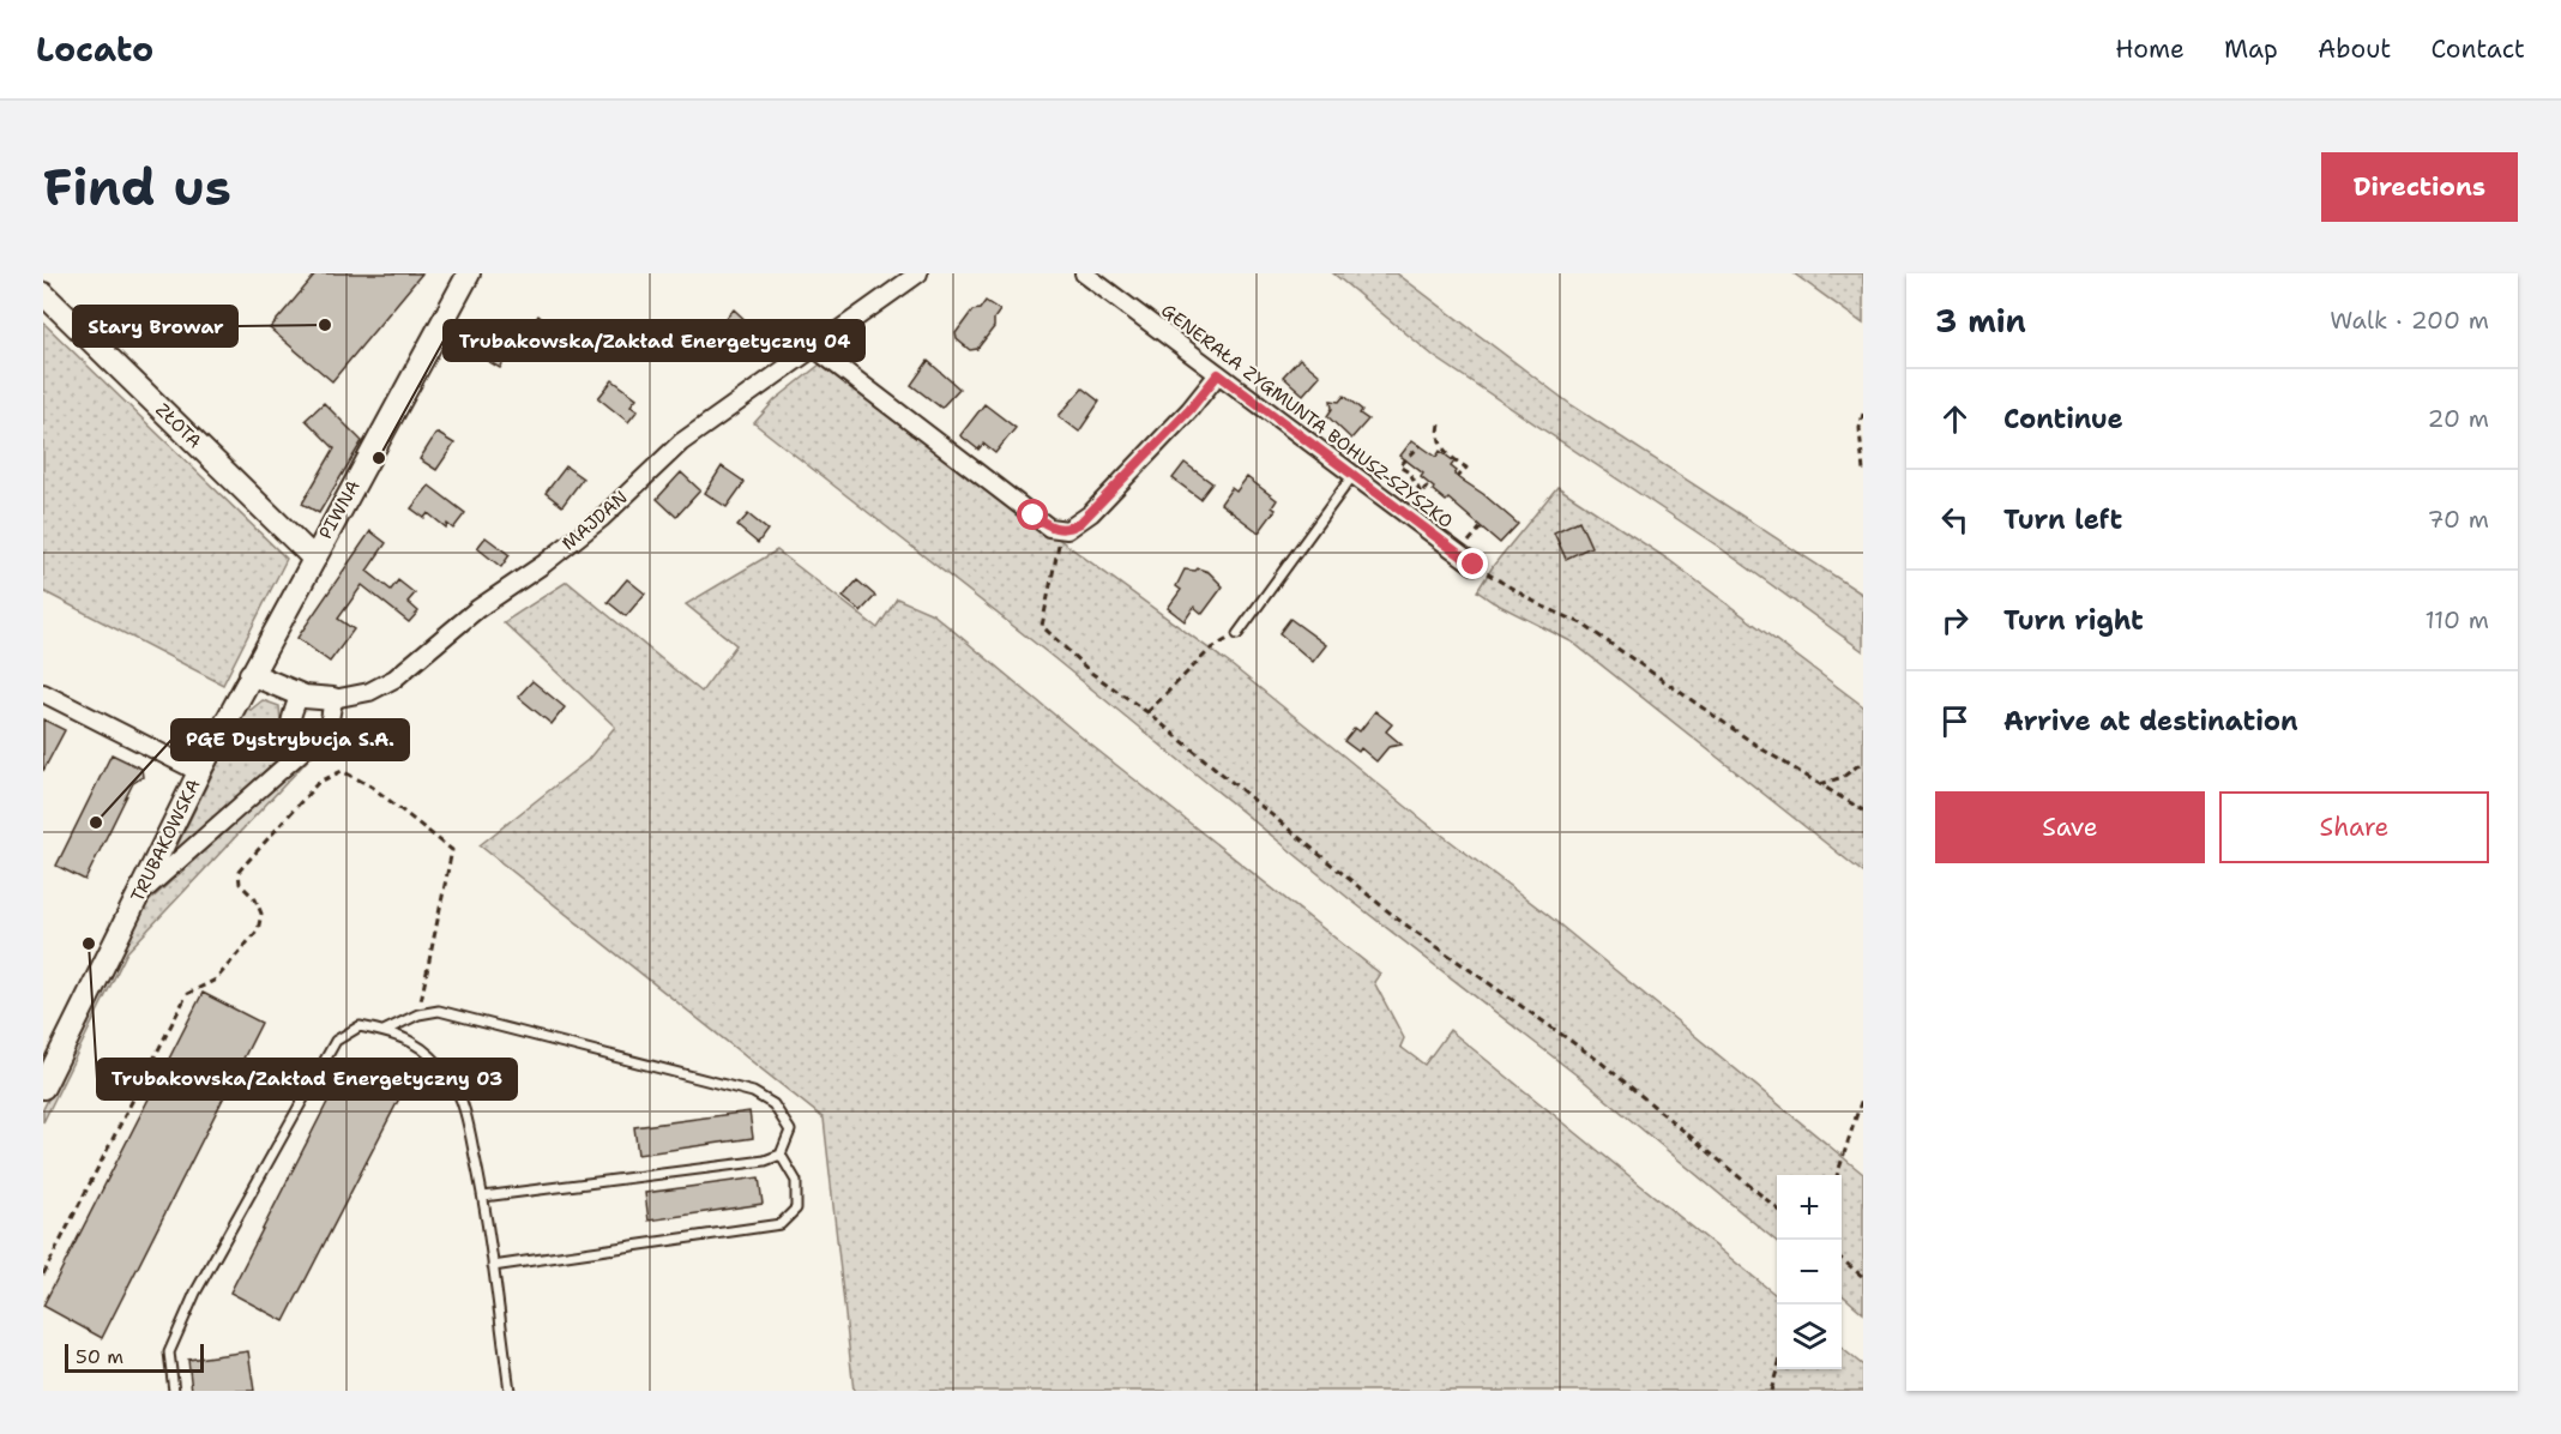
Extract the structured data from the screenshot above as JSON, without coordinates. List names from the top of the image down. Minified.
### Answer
{"streets":{"street":["GENERAŁA ZYGMUNTA BOHUSZ-SZYSZKO","ZŁOTA","PIWNA","MAJDAN","TRUBAKOWSKA"]},"crossings":[["ZŁOTA","PIWNA"],["ZŁOTA","TRUBAKOWSKA"],["PIWNA","TRUBAKOWSKA"],["MAJDAN","TRUBAKOWSKA"]],"places":["Stary Browar","Trubakowska/Zakład Energetyczny 04","PGE Dystrybucja S.A.","Trubakowska/Zakład Energetyczny 03"],"scale_bar":"50 m","page":{"header":"Locato","nav":["Home","Map","About","Contact"],"buttons":["Directions",["Save","Share"]],"title":"Find us","heading":["3 min","Walk · 200 m"],"list":[["Continue","20 m"],["Turn left","70 m"],["Turn right","110 m"],"Arrive at destination"],"map_buttons":["+","−"],"scale":"50 m"}}
